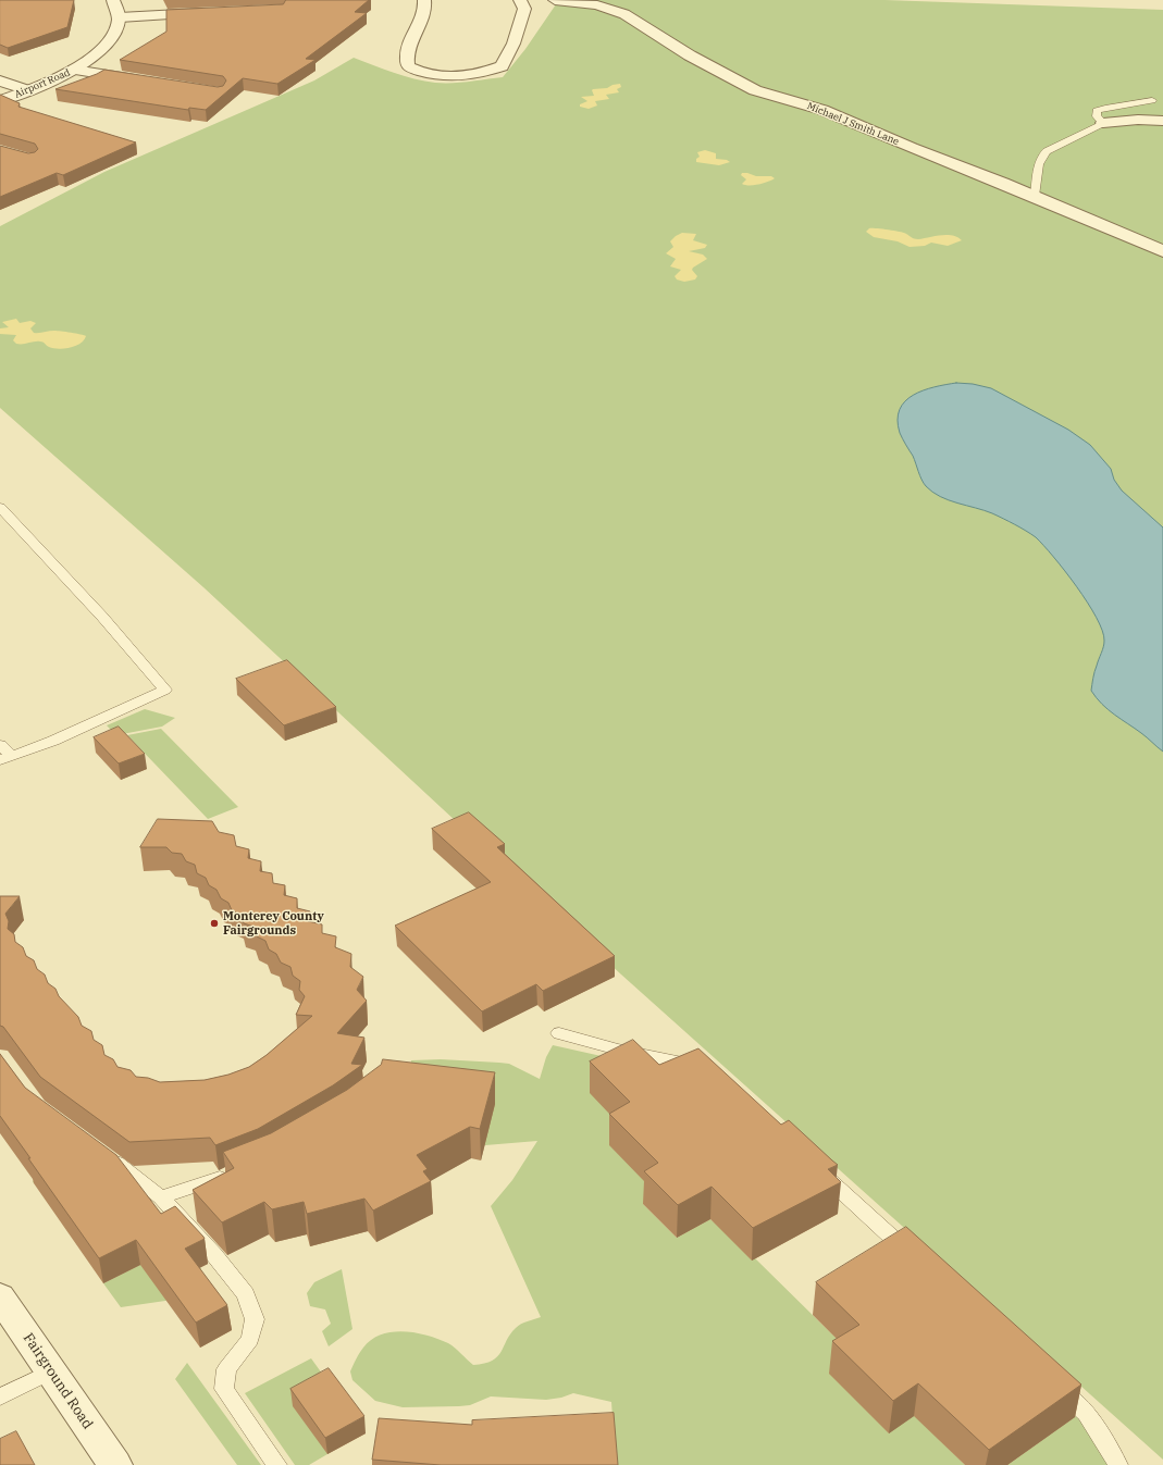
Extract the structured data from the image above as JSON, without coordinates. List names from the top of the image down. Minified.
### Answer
{"streets":{"street":["Airport Road","Michael J Smith Lane","Fairground Road"]},"places":["Monterey County Fairgrounds"]}
